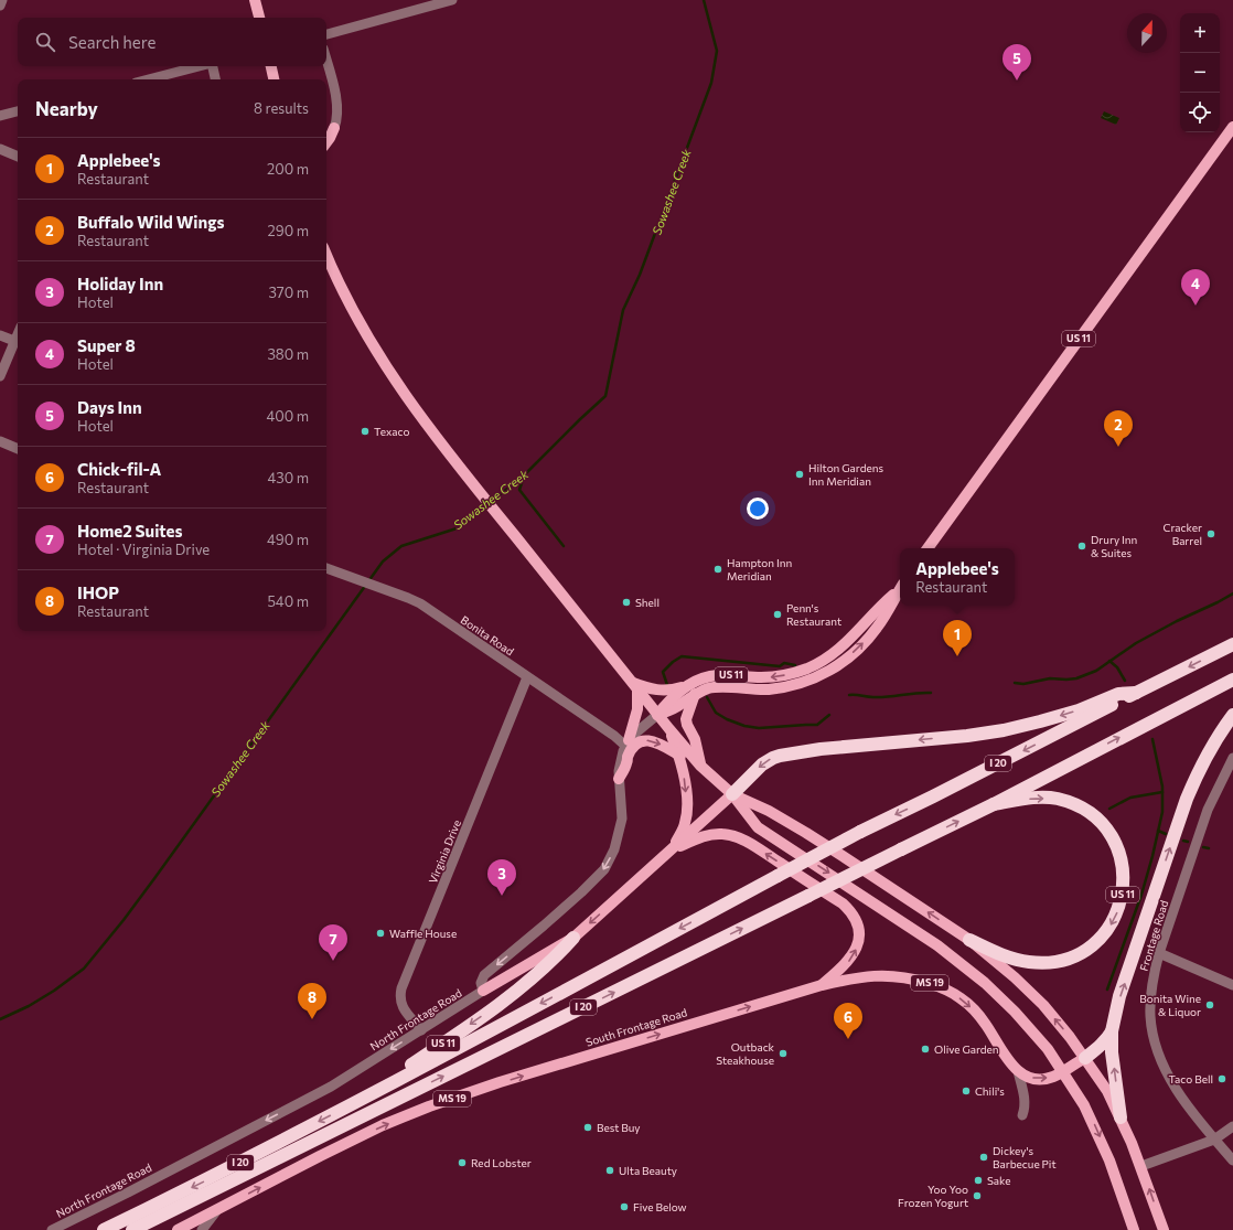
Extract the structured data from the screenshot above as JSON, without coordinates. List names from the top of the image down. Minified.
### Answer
{"streets":{"highway":["US 11","I 20"],"main road":["MS 19","South Frontage Road"],"street":["Bonita Road","Virginia Drive","Frontage Road","North Frontage Road"]},"crossings":[["US 11","I 20"],["Bonita Road","Virginia Drive"],["Virginia Drive","North Frontage Road"]],"one_way":["North Frontage Road","South Frontage Road"],"water":["Sowashee Creek"],"places":["Texaco","Hilton Gardens Inn Meridian","Cracker Barrel","Drury Inn & Suites","Hampton Inn Meridian","Shell","Penn's Restaurant","Waffle House","Bonita Wine & Liquor","Olive Garden","Outback Steakhouse","Taco Bell","Chili's","Best Buy","Dickey's Barbecue Pit","Red Lobster","Ulta Beauty","Sake","Yoo Yoo Frozen Yogurt","Five Below"],"north":"top","page":{"map_buttons":["+","−"],"search":"Search here","pins":["5","4","2","1","3","7","8","6"],"heading":["Nearby","8 results"],"list":[{"mark":"1","name":"Applebee's","note":"Restaurant","value":"200 m"},{"mark":"2","name":"Buffalo Wild Wings","note":"Restaurant","value":"290 m"},{"mark":"3","name":"Holiday Inn","note":"Hotel","value":"370 m"},{"mark":"4","name":"Super 8","note":"Hotel","value":"380 m"},{"mark":"5","name":"Days Inn","note":"Hotel","value":"400 m"},{"mark":"6","name":"Chick-fil-A","note":"Restaurant","value":"430 m"},{"mark":"7","name":"Home2 Suites","note":"Hotel · Virginia Drive","value":"490 m"},{"mark":"8","name":"IHOP","note":"Restaurant","value":"540 m"}],"popup":["Applebee's","Restaurant"]}}
